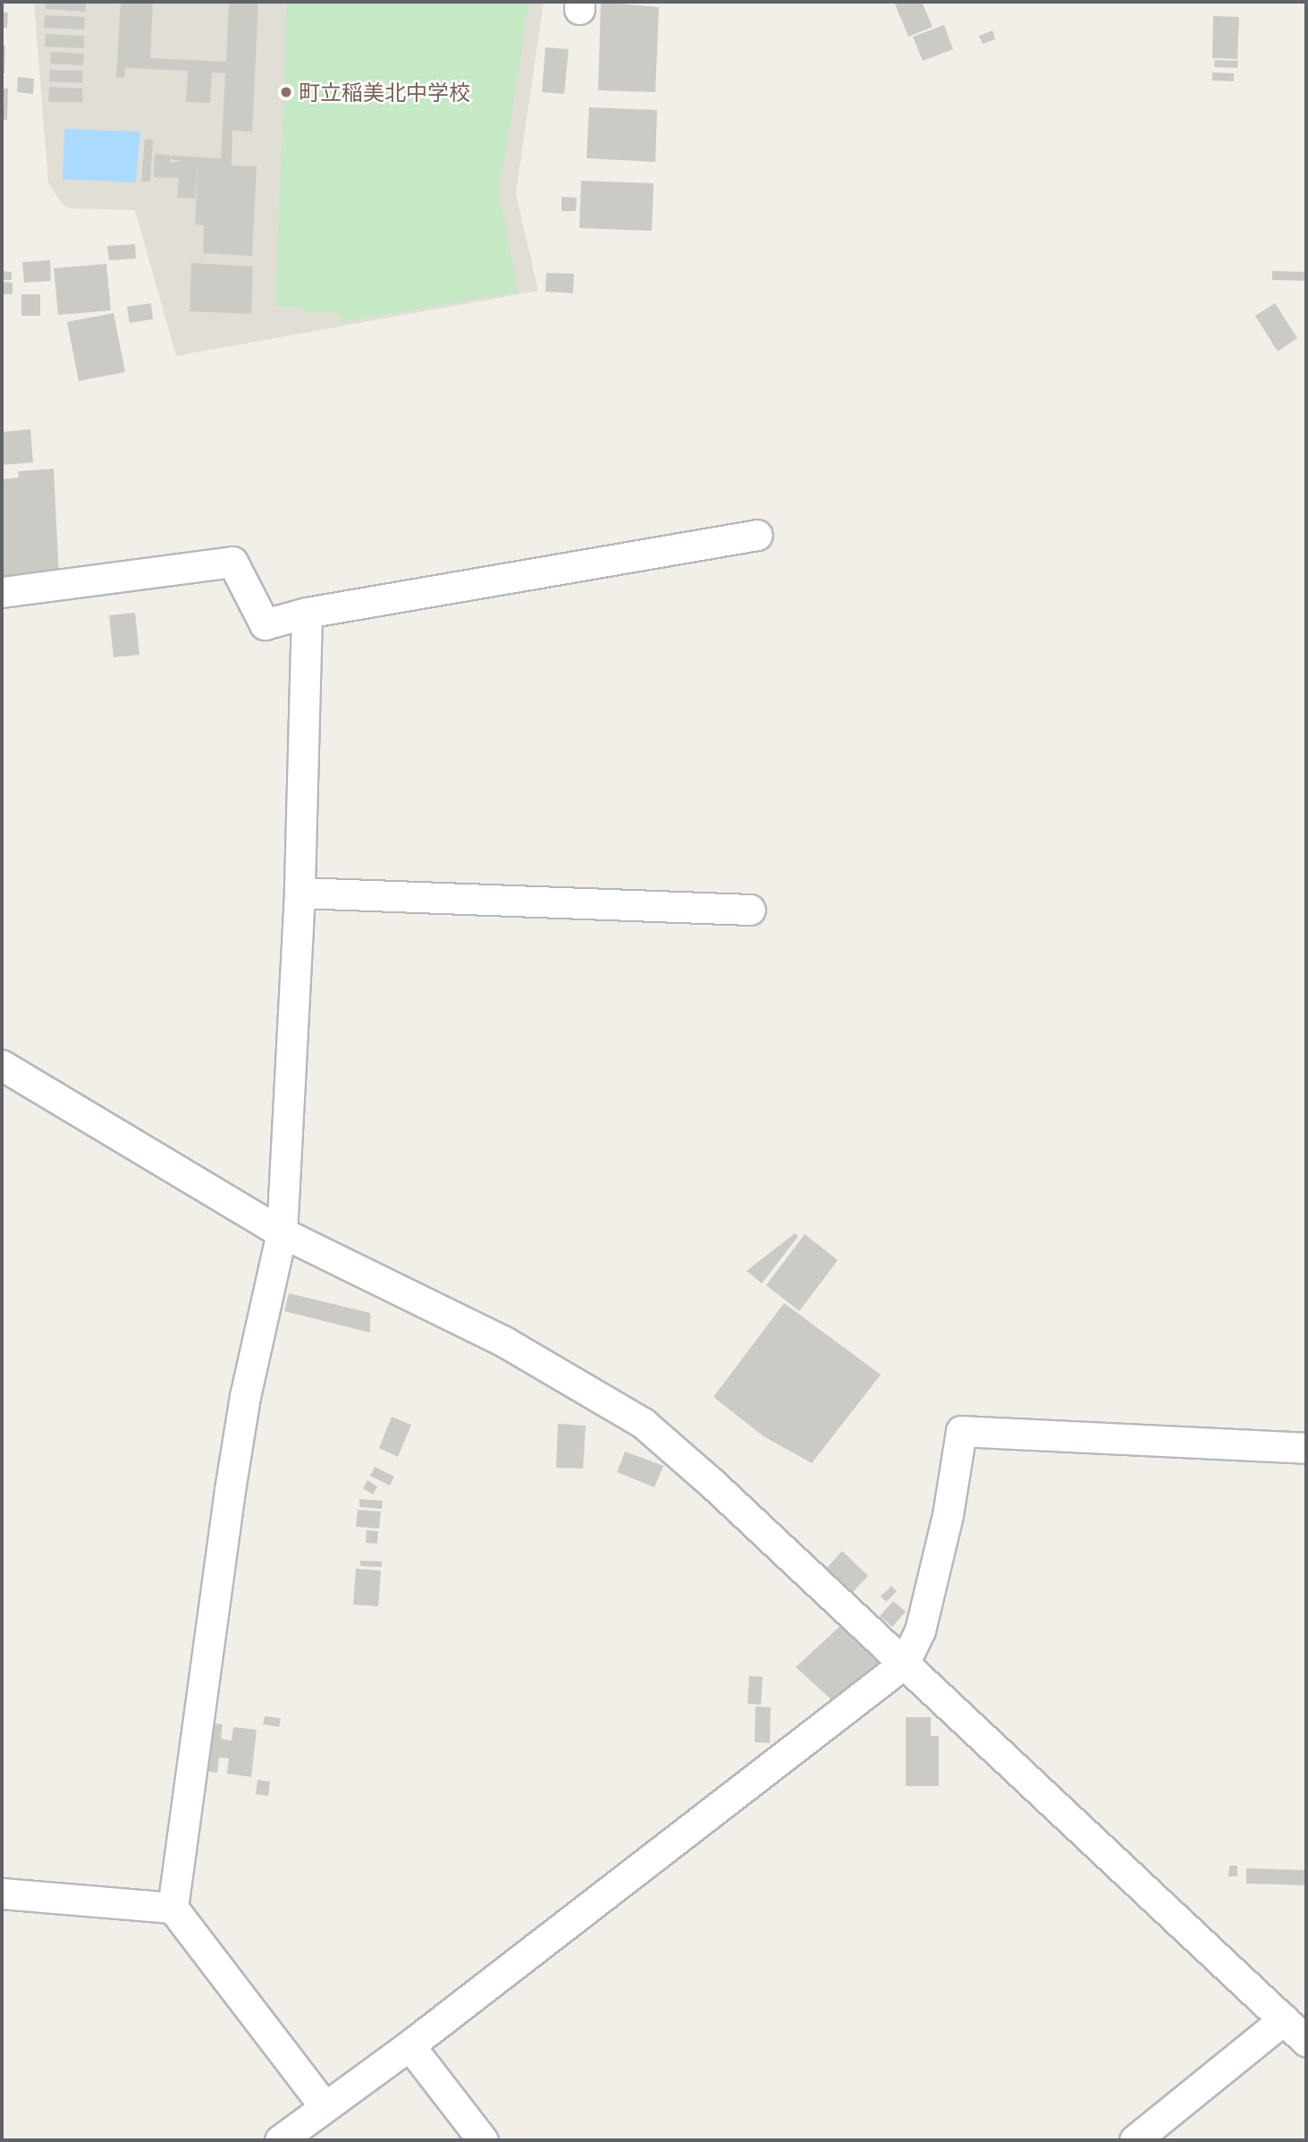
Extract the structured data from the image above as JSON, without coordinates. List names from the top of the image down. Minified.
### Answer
{"places":["町立稲美北中学校"]}
